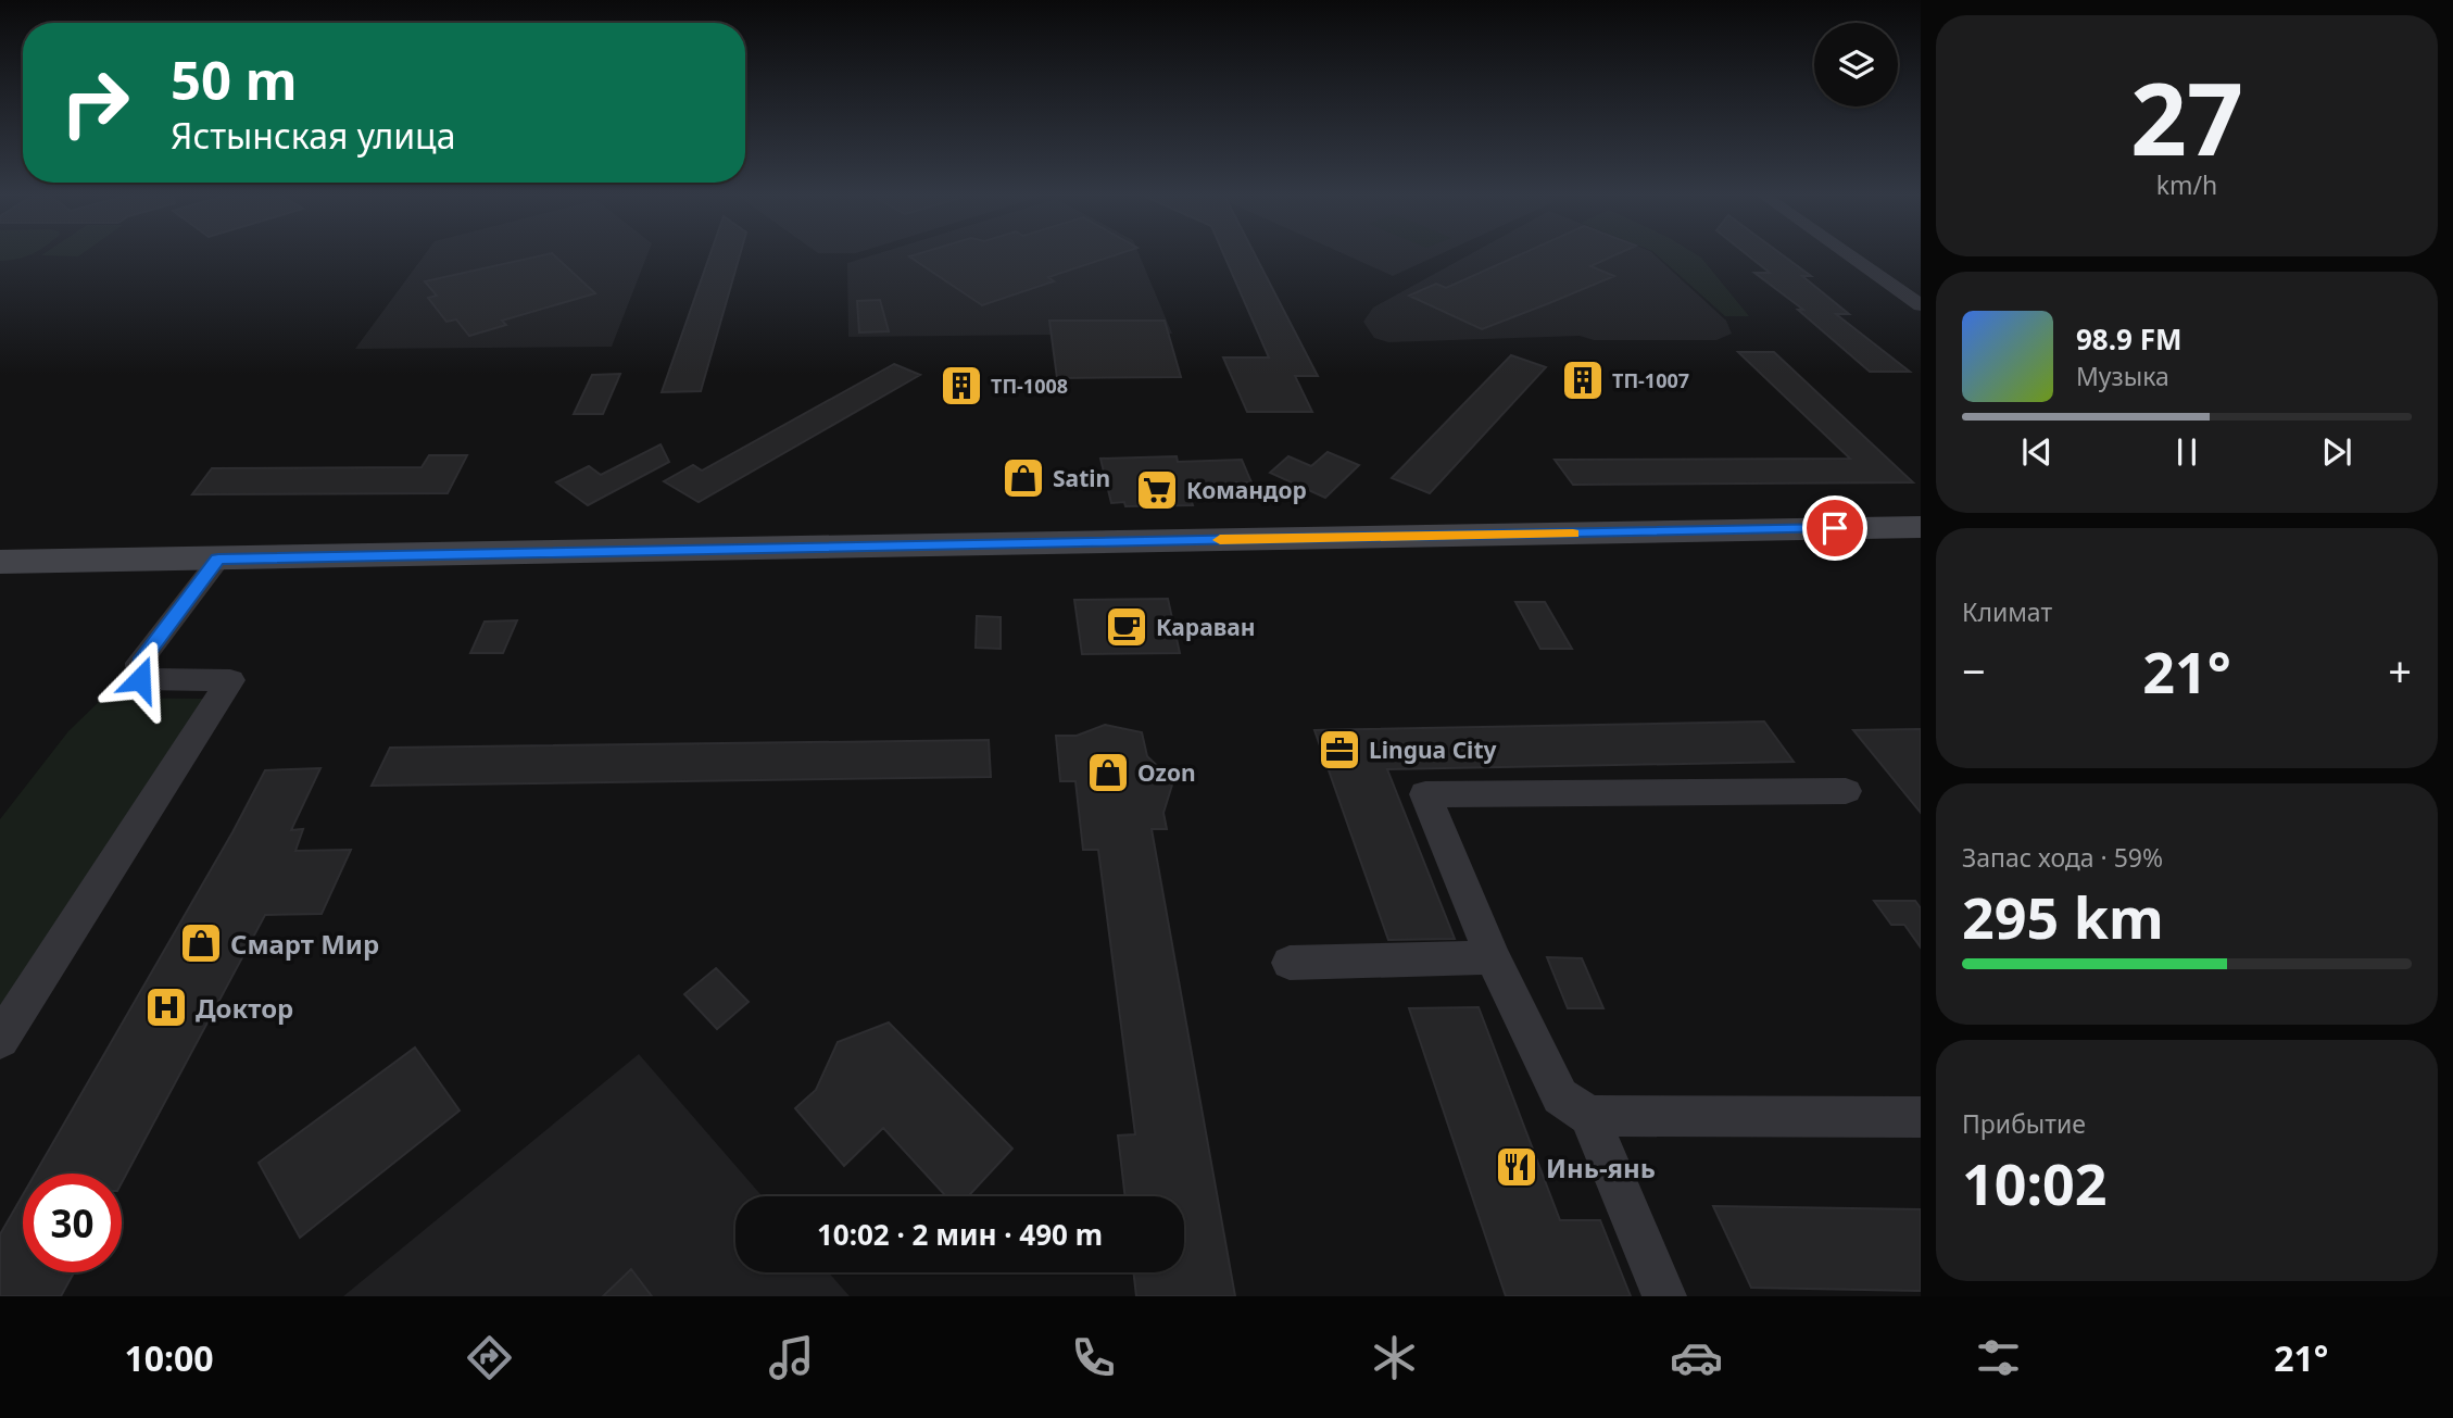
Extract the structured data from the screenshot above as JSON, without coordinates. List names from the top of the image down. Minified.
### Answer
{"places":{"building":["ТП-1007","ТП-1008"],"shop":["Satin","Ozon","Смарт Мир"],"supermarket":["Командор"],"cafe":["Караван"],"office":["Lingua City"],"hospital":["Доктор"],"restaurant":["Инь-янь"]},"page":{"tile":[["27","km/h"],"Климат",["Запас хода · 59%","295 km"],["Прибытие","10:02"]],"turn":["50 m","Ястынская улица"],"song":["98.9 FM","Музыка"],"heat":["−","21°","+"],"limit":"30","trip":"10:02 · 2 мин · 490 m","tabs":["10:00","21°"]}}
